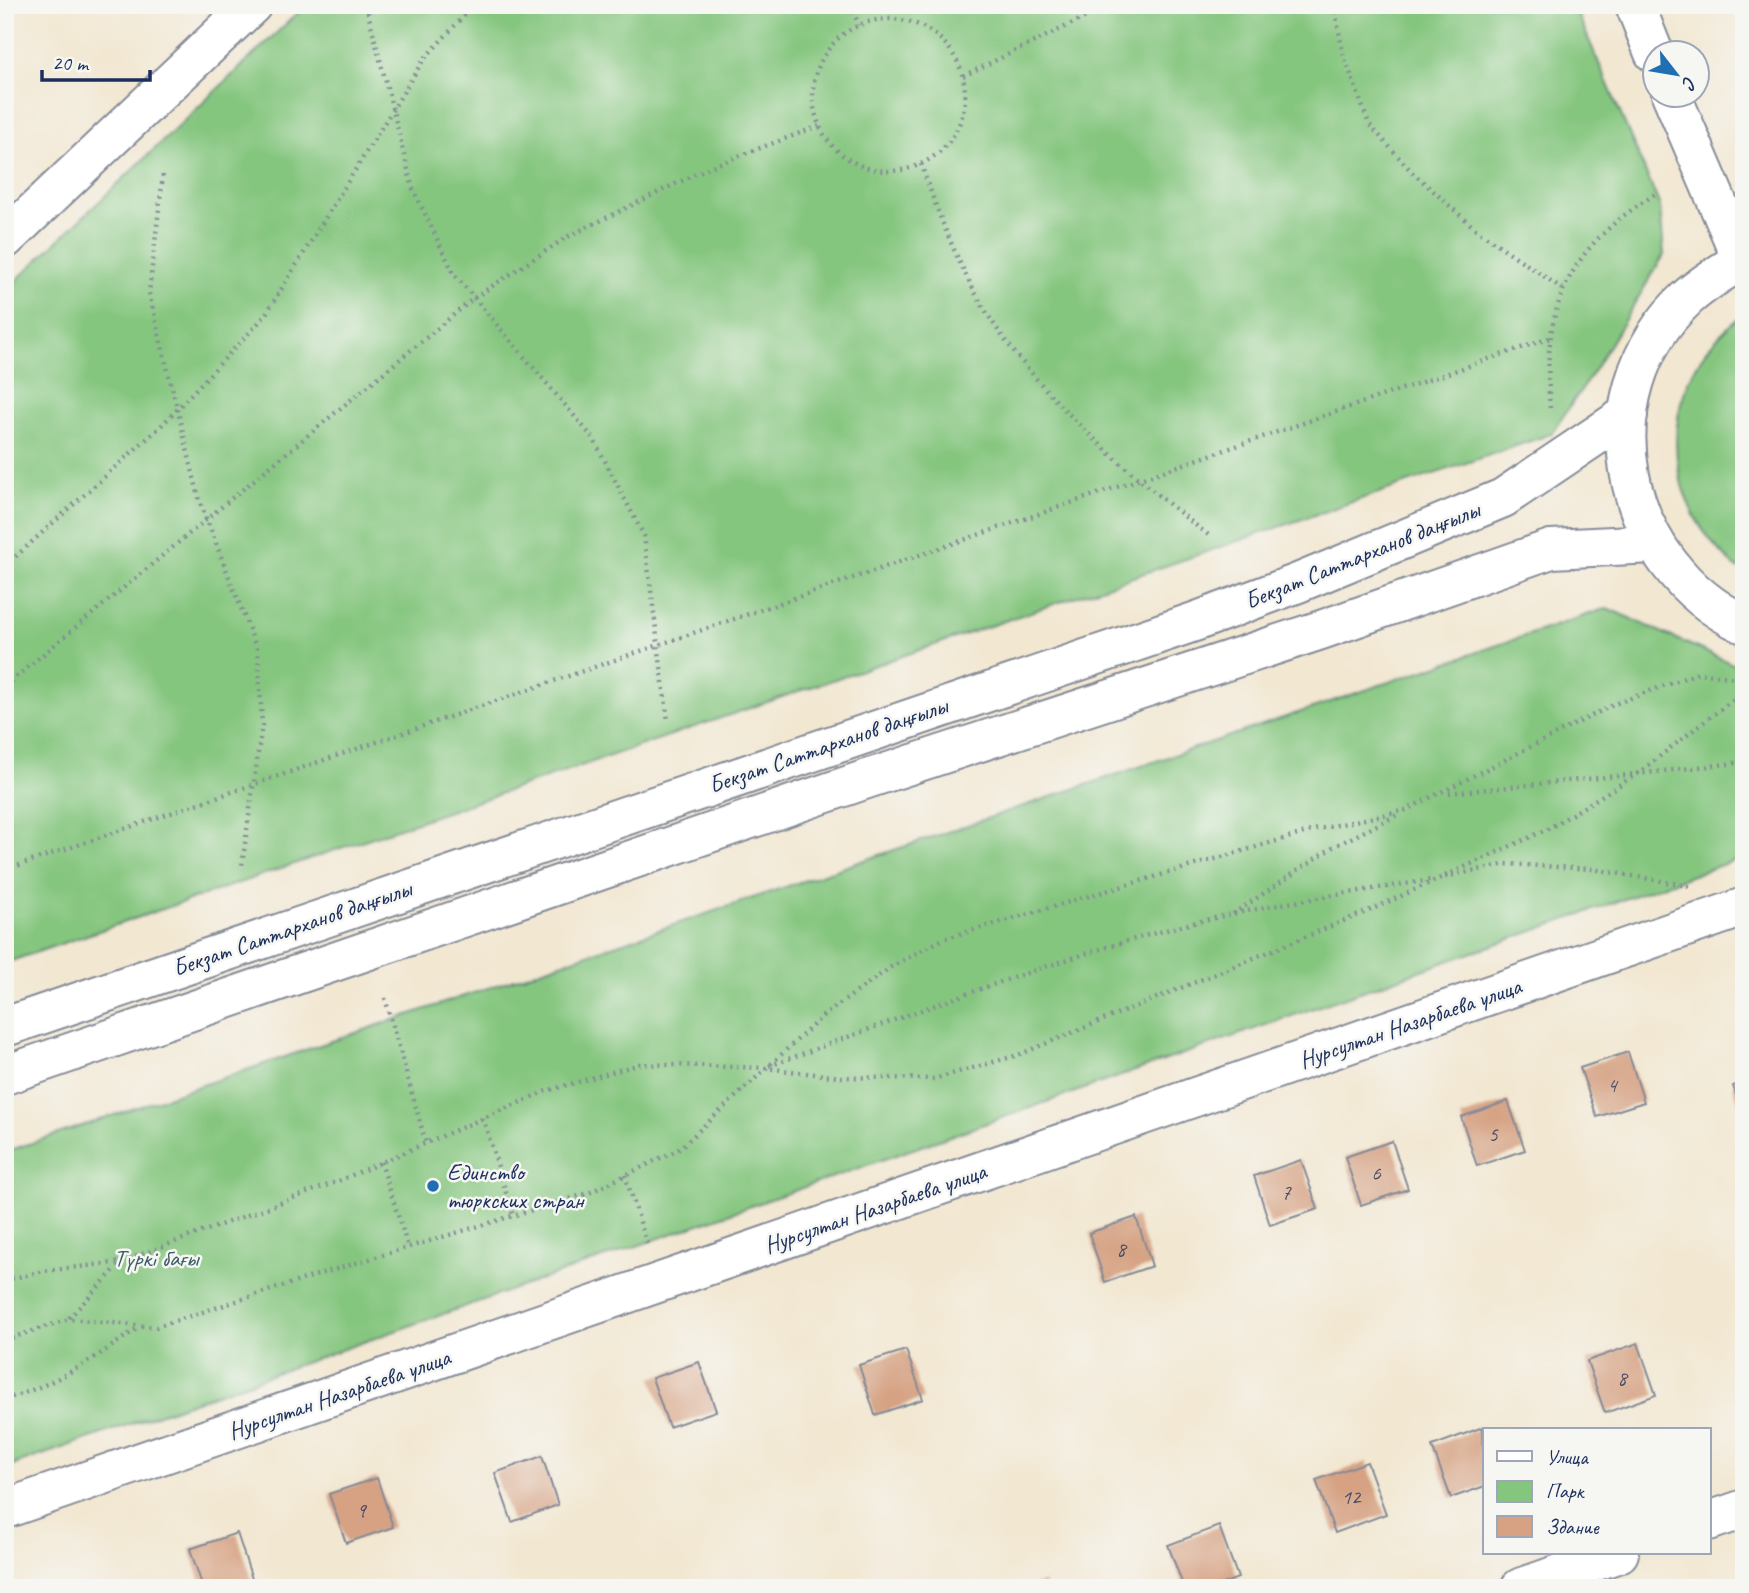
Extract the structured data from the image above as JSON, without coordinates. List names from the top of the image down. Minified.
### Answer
{"streets":{"main road":["Бекзат Саттарханов даңғылы","Нурсултан Назарбаева улица"]},"parks":["Түркі бағы"],"places":["Единство тюркских стран"],"house_numbers":["4","5","6","7","8","8","12","9"],"legend":["Улица","Парк","Здание"],"scale_bar":"20 m","north":"bottom right"}
